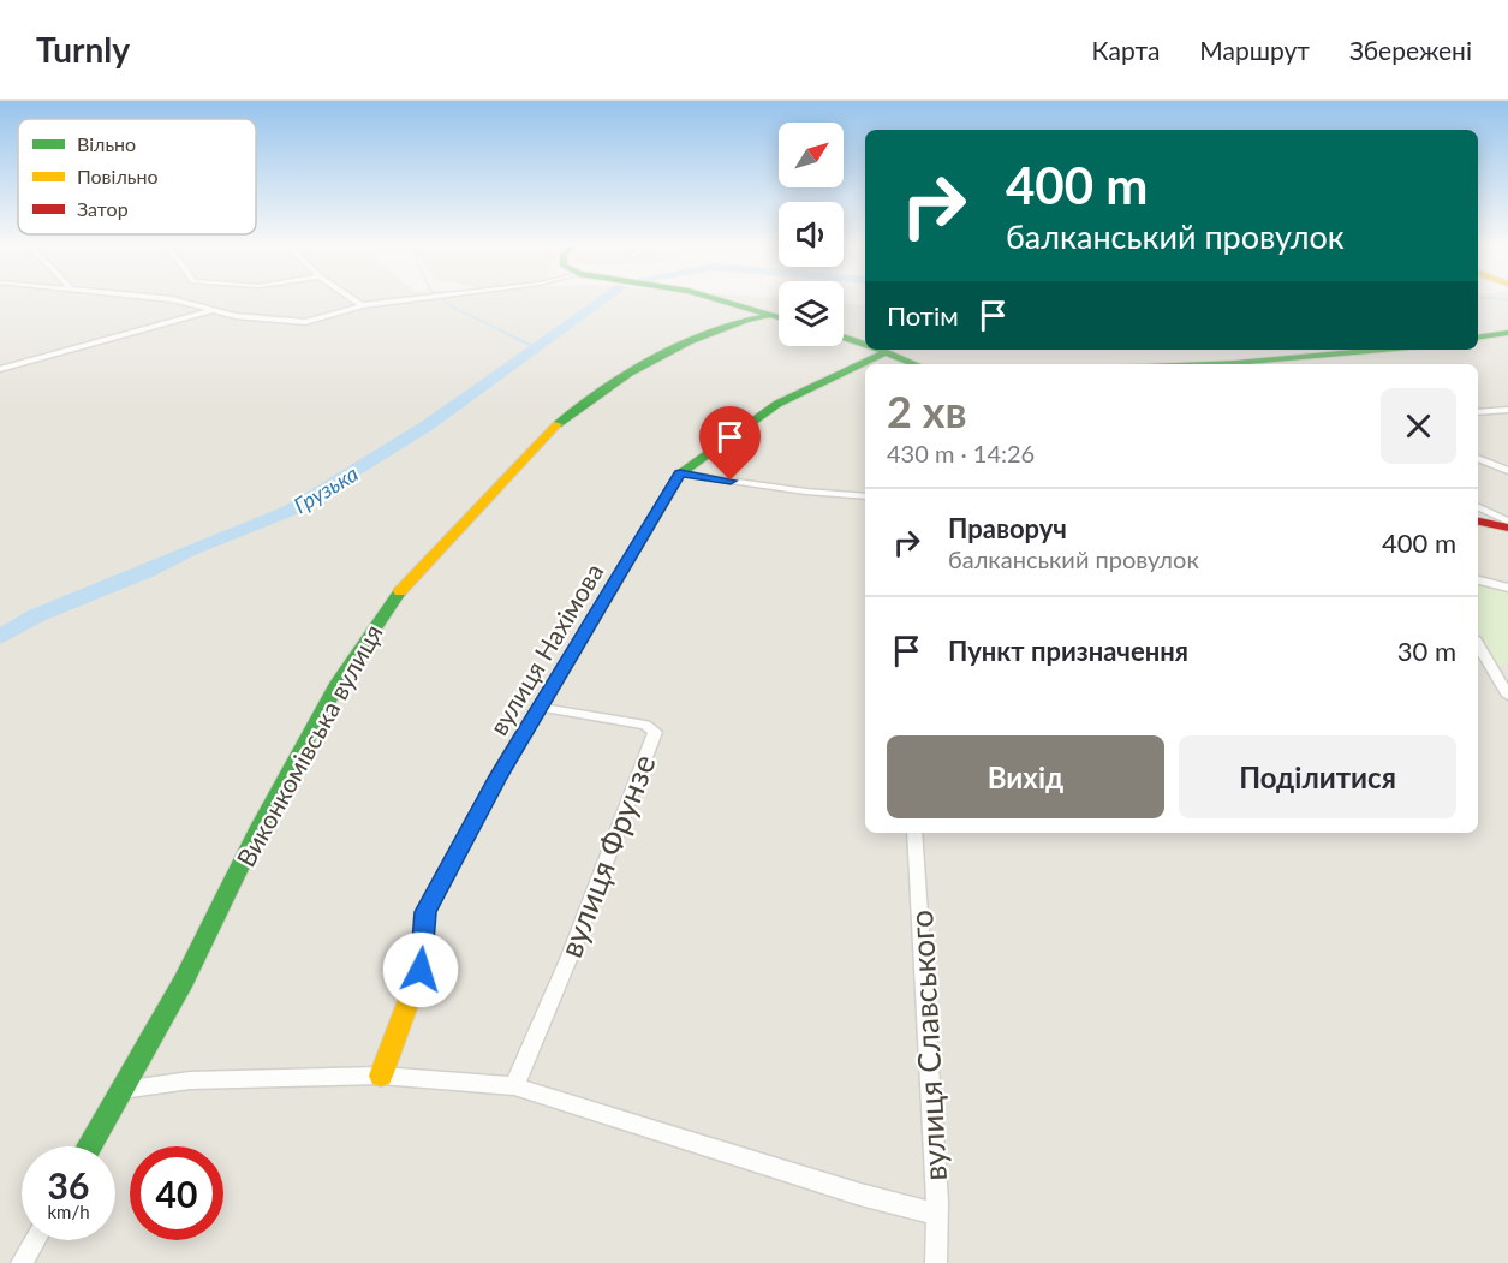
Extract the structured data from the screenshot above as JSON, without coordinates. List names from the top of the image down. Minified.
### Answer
{"streets":{"street":["вулиця Нахімова","Виконкомівська вулиця","вулиця Фрунзе","вулиця Славського"]},"crossings":[["вулиця Нахімова","вулиця Фрунзе"]],"water":["Грузька"],"legend":["Вільно","Повільно","Затор"],"north":"top right","page":{"header":"Turnly","nav":["Карта","Маршрут","Збережені"],"turn":["400 m","балканський провулок"],"then":"Потім","heading":["2 хв","430 m · 14:26"],"list":[{"name":"Праворуч","note":"балканський провулок","value":"400 m"},{"name":"Пункт призначення","value":"30 m"}],"buttons":["Вихід","Поділитися"],"speed":"36 km/h","limit":"40"}}
